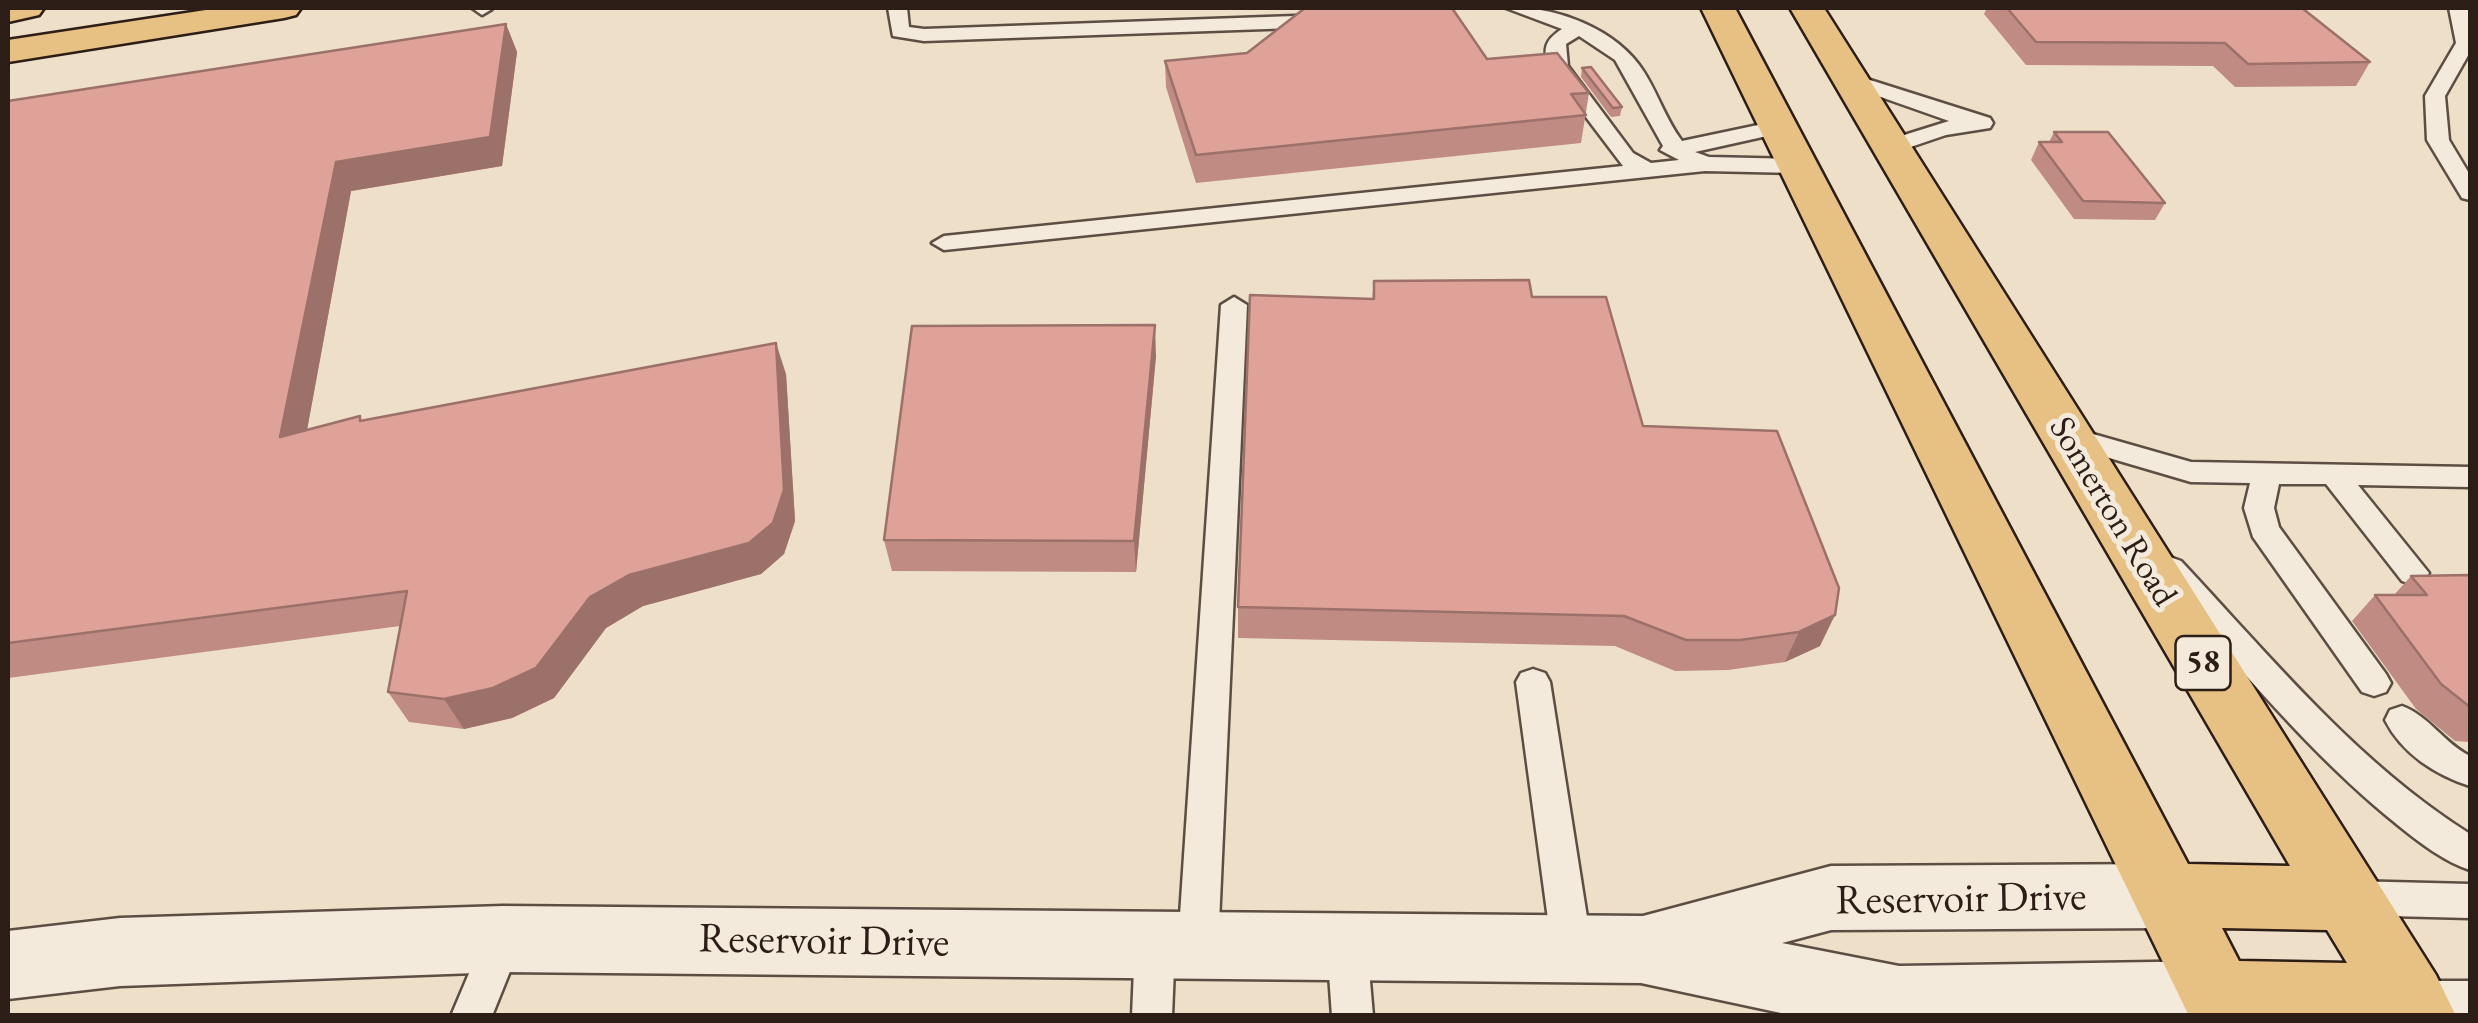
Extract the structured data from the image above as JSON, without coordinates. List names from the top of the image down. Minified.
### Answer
{"streets":{"main road":["Somerton Road","58"],"street":["Reservoir Drive"]}}
